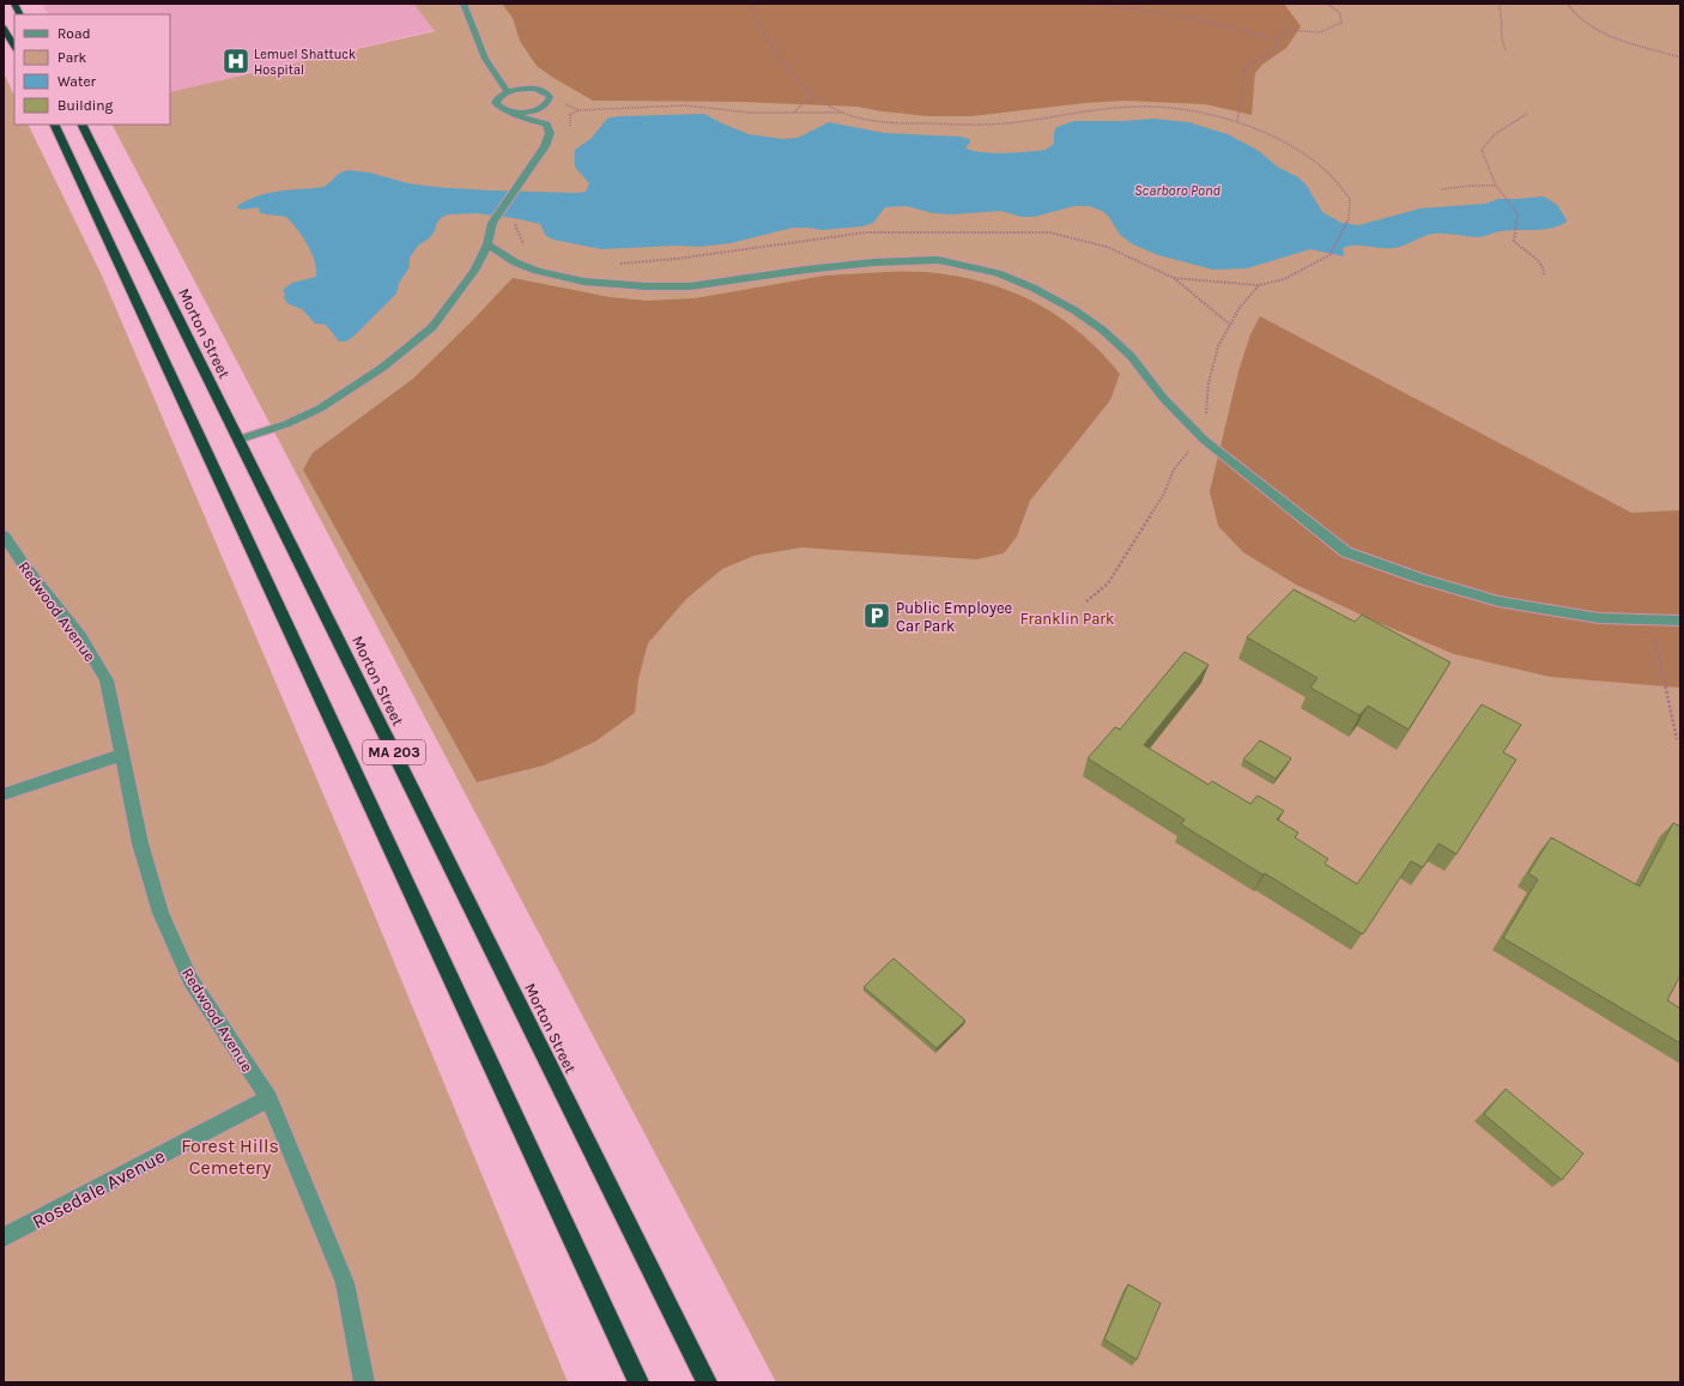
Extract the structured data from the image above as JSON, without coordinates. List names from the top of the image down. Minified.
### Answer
{"streets":{"highway":["Morton Street","MA 203"],"street":["Redwood Avenue","Rosedale Avenue"]},"crossings":[["Redwood Avenue","Rosedale Avenue"]],"water":["Scarboro Pond"],"parks":["Franklin Park","Forest Hills Cemetery"],"places":{"hospital":["Lemuel Shattuck Hospital"],"parking":["Public Employee Car Park"]},"legend":["Road","Park","Water","Building"]}
